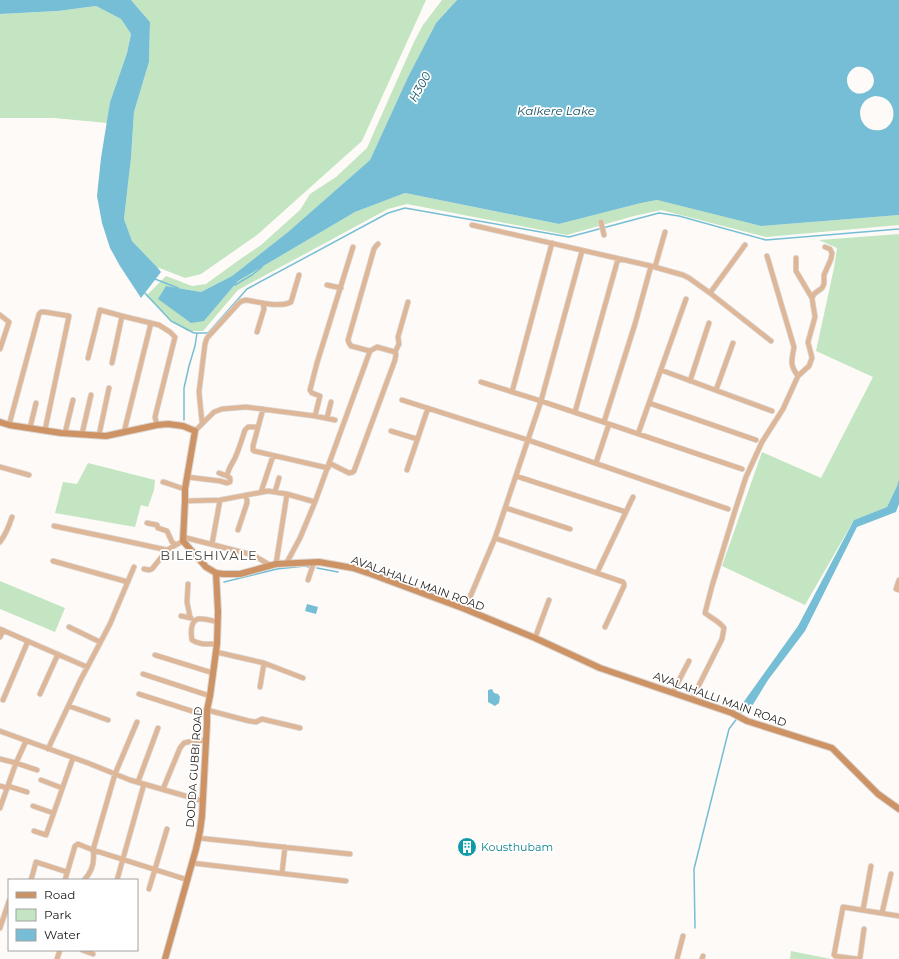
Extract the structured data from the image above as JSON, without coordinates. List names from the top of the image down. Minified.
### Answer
{"streets":{"main road":["AVALAHALLI MAIN ROAD","DODDA GUBBI ROAD"]},"crossings":[["AVALAHALLI MAIN ROAD","DODDA GUBBI ROAD"]],"districts":["BILESHIVALE"],"water":["H300","Kalkere Lake"],"places":{"building":["Kousthubam"]},"legend":["Road","Park","Water"]}
